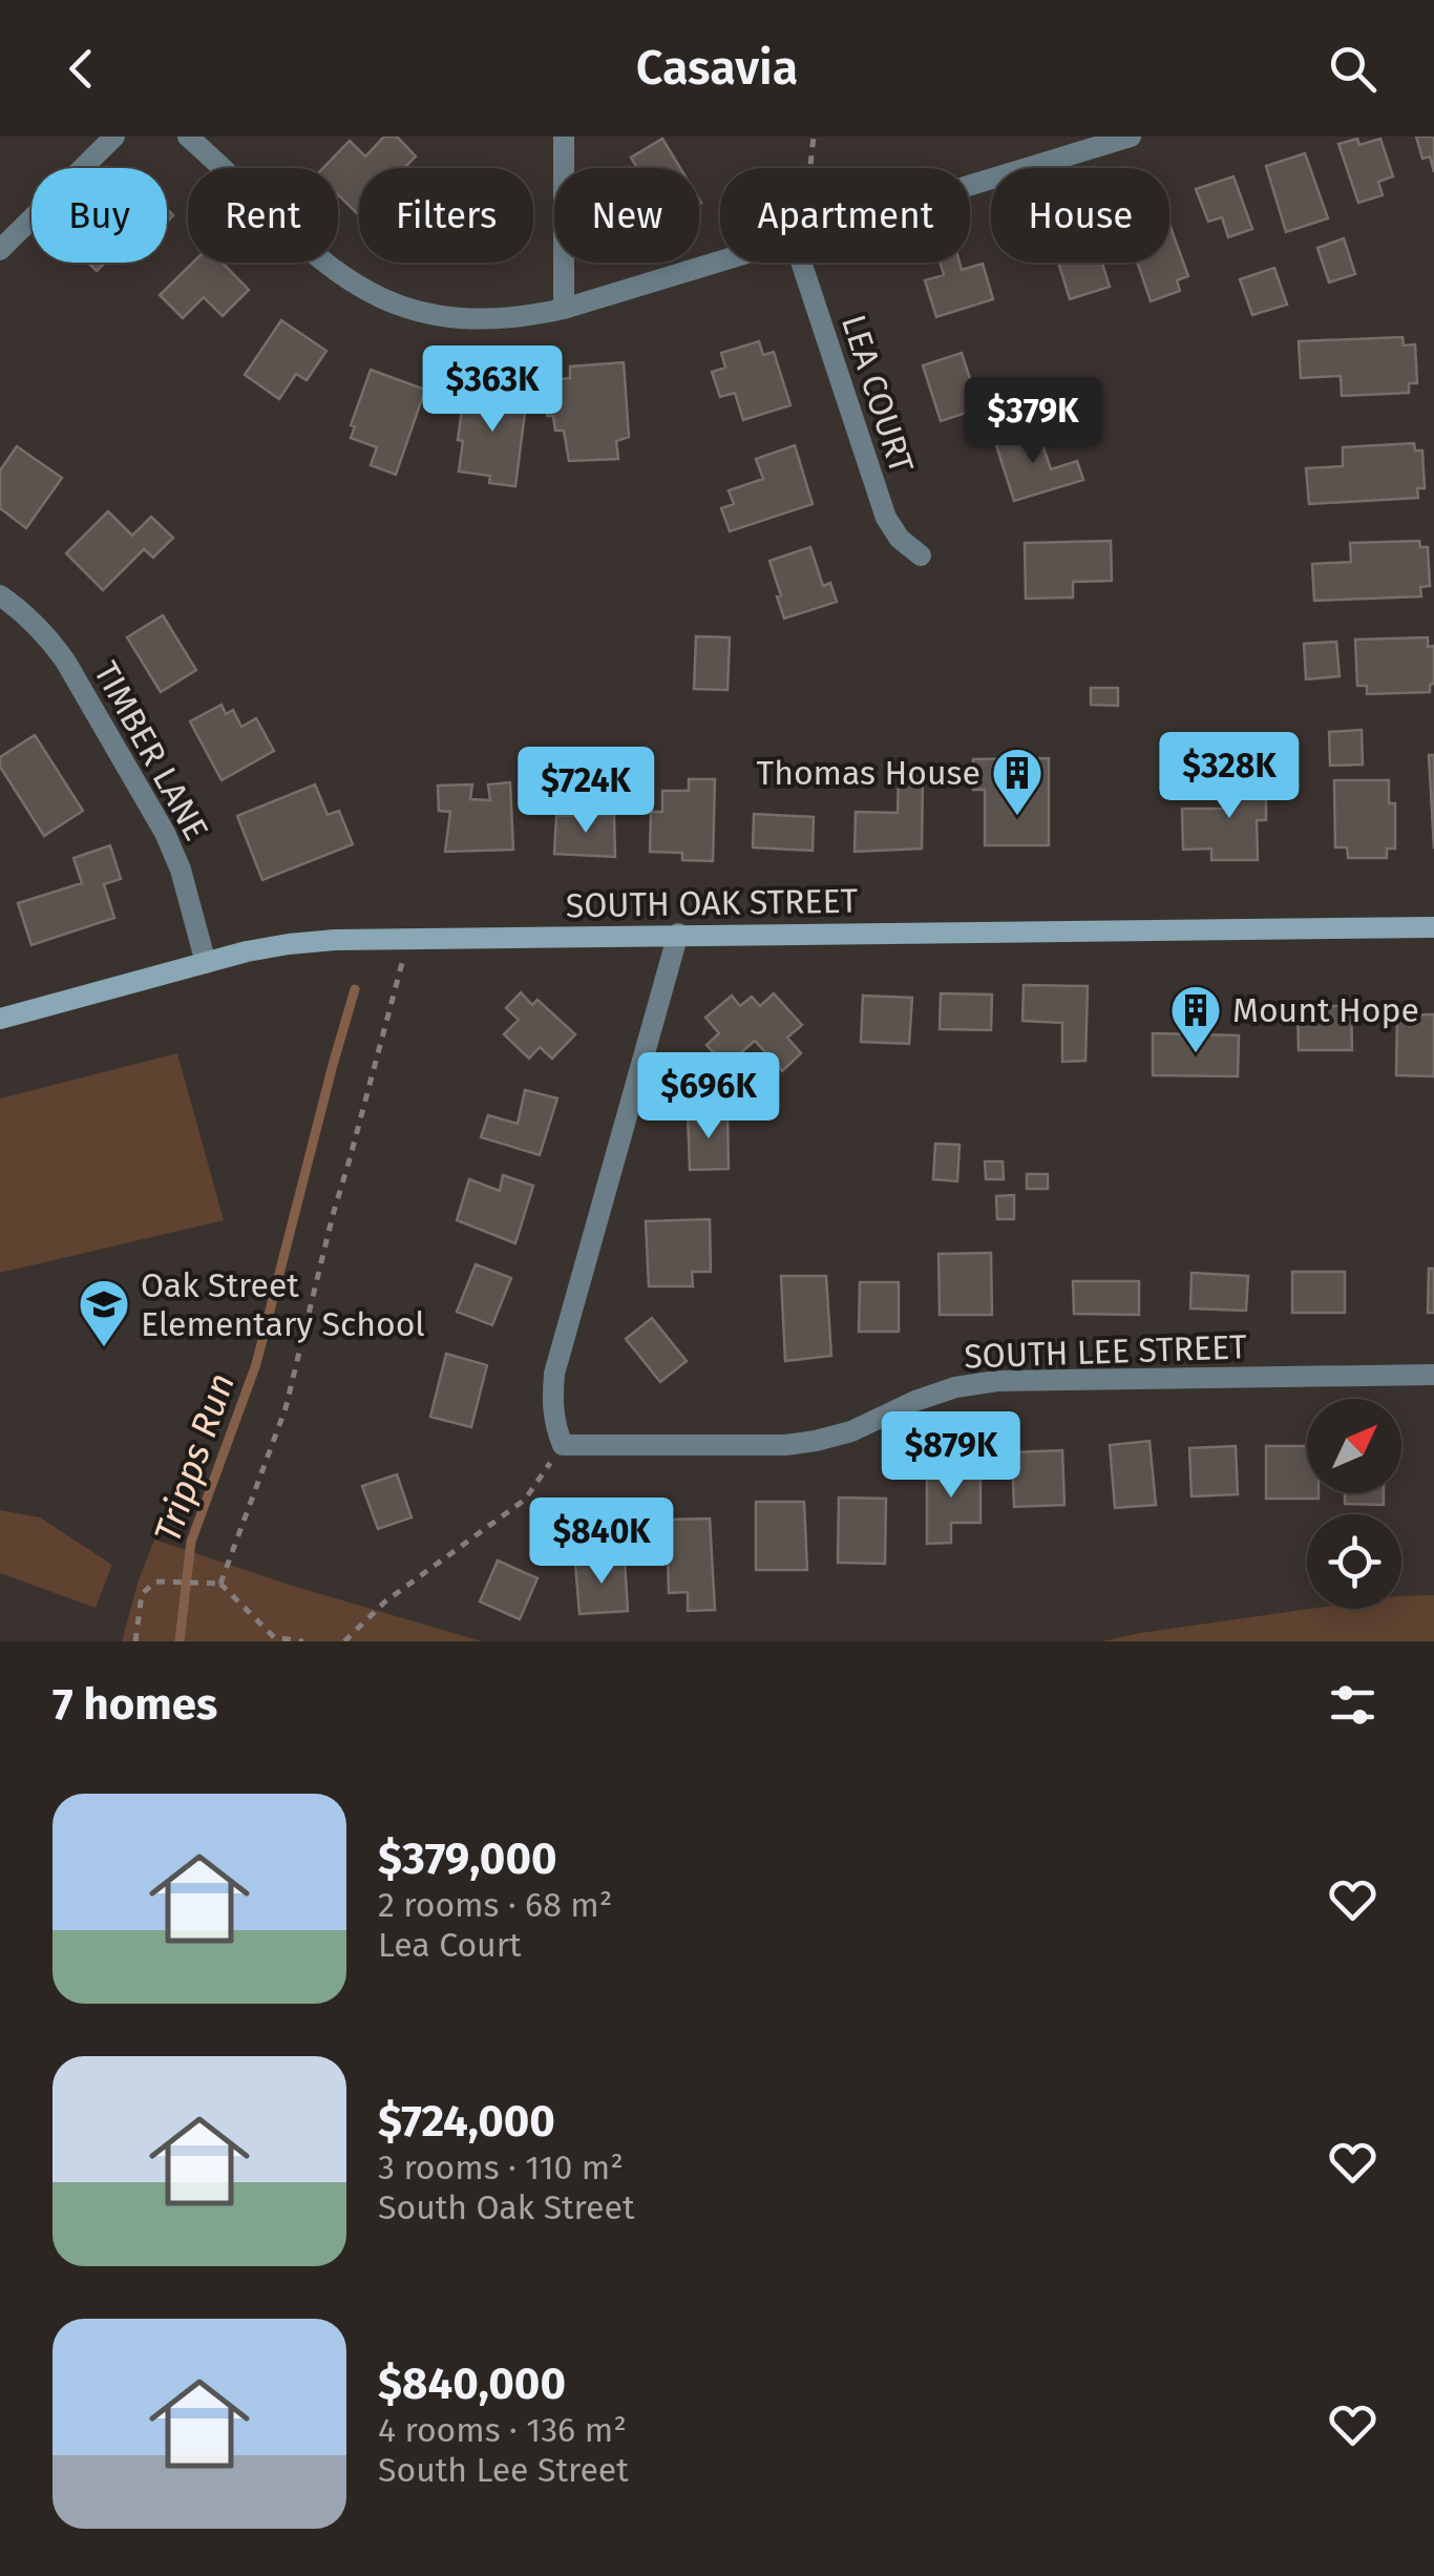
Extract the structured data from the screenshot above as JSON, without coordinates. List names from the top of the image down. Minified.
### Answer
{"streets":{"street":["LEA COURT","TIMBER LANE","SOUTH OAK STREET","SOUTH LEE STREET"]},"crossings":[["TIMBER LANE","SOUTH OAK STREET"]],"water":["Tripps Run"],"places":{"building":["Thomas House","Mount Hope"],"school or university":["Oak Street Elementary School"]},"north":"top right","page":{"header":"Casavia","chip":["Buy","Rent","Filters","New","Apartment","House"],"price":["$363K","$379K","$328K","$724K","$696K","$879K","$840K"],"heading":"7 homes","list":[{"name":"$379,000","note":"2 rooms · 68 m² · Lea Court"},{"name":"$724,000","note":"3 rooms · 110 m² · South Oak Street"},{"name":"$840,000","note":"4 rooms · 136 m² · South Lee Street"}]}}
